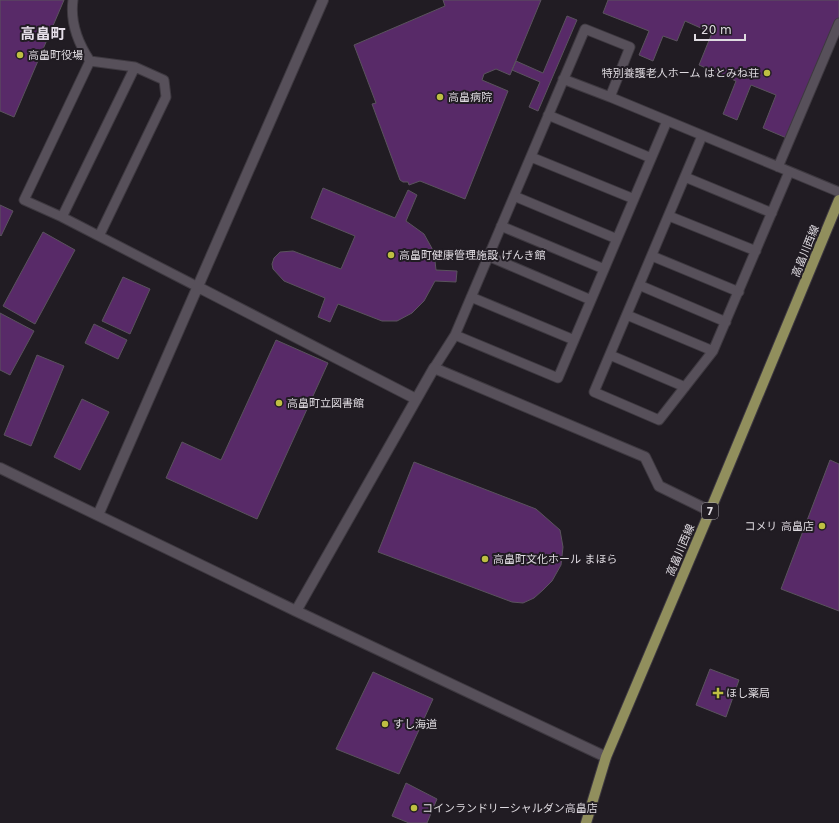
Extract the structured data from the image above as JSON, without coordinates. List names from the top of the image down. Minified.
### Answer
{"streets":{"main road":["高畠川西線","7"]},"districts":["高畠町"],"places":{"other":["高畠町役場","特別養護老人ホーム はとみね荘","高畠病院","高畠町健康管理施設 げんき館","高畠町立図書館","コメリ 高畠店","高畠町文化ホール まほら","すし海道","コインランドリーシャルダン高畠店"],"health":["ほし薬局"]},"scale_bar":"20 m"}
